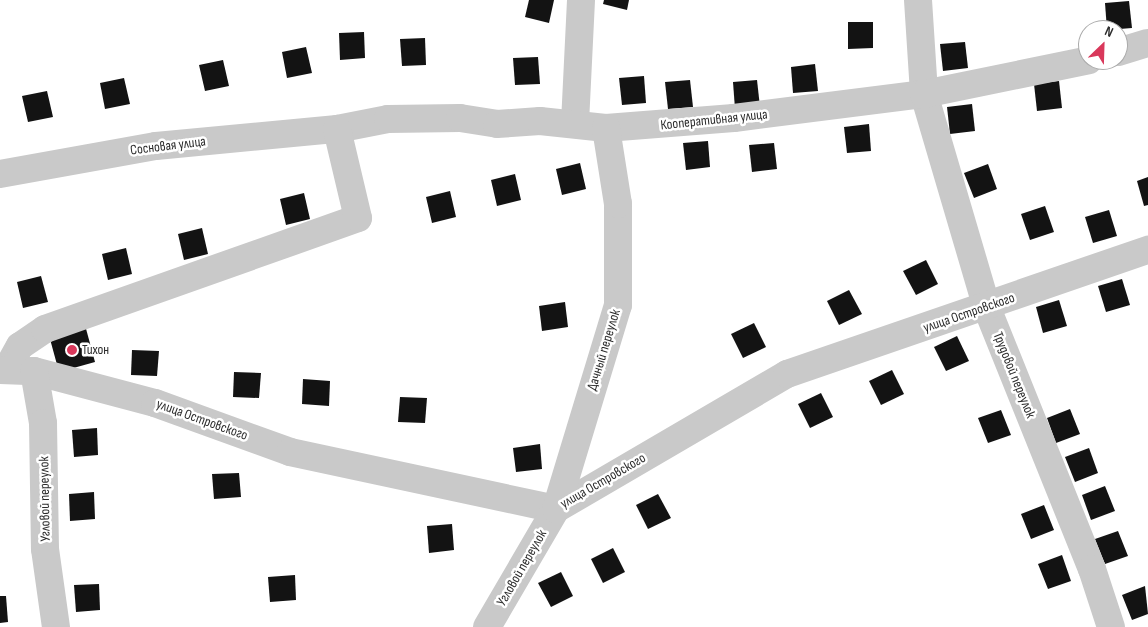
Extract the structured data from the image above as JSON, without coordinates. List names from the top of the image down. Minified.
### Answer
{"streets":{"street":["Кооперативная улица","Сосновая улица","улица Островского","Дачный переулок","Трудовой переулок","Угловой переулок"]},"crossings":[["Кооперативная улица","Сосновая улица"],["Кооперативная улица","Дачный переулок"],["Кооперативная улица","Трудовой переулок"],["улица Островского","Дачный переулок"],["улица Островского","Трудовой переулок"],["улица Островского","Угловой переулок"],["Дачный переулок","Угловой переулок"]],"places":["Тихон"],"north":"top right"}
